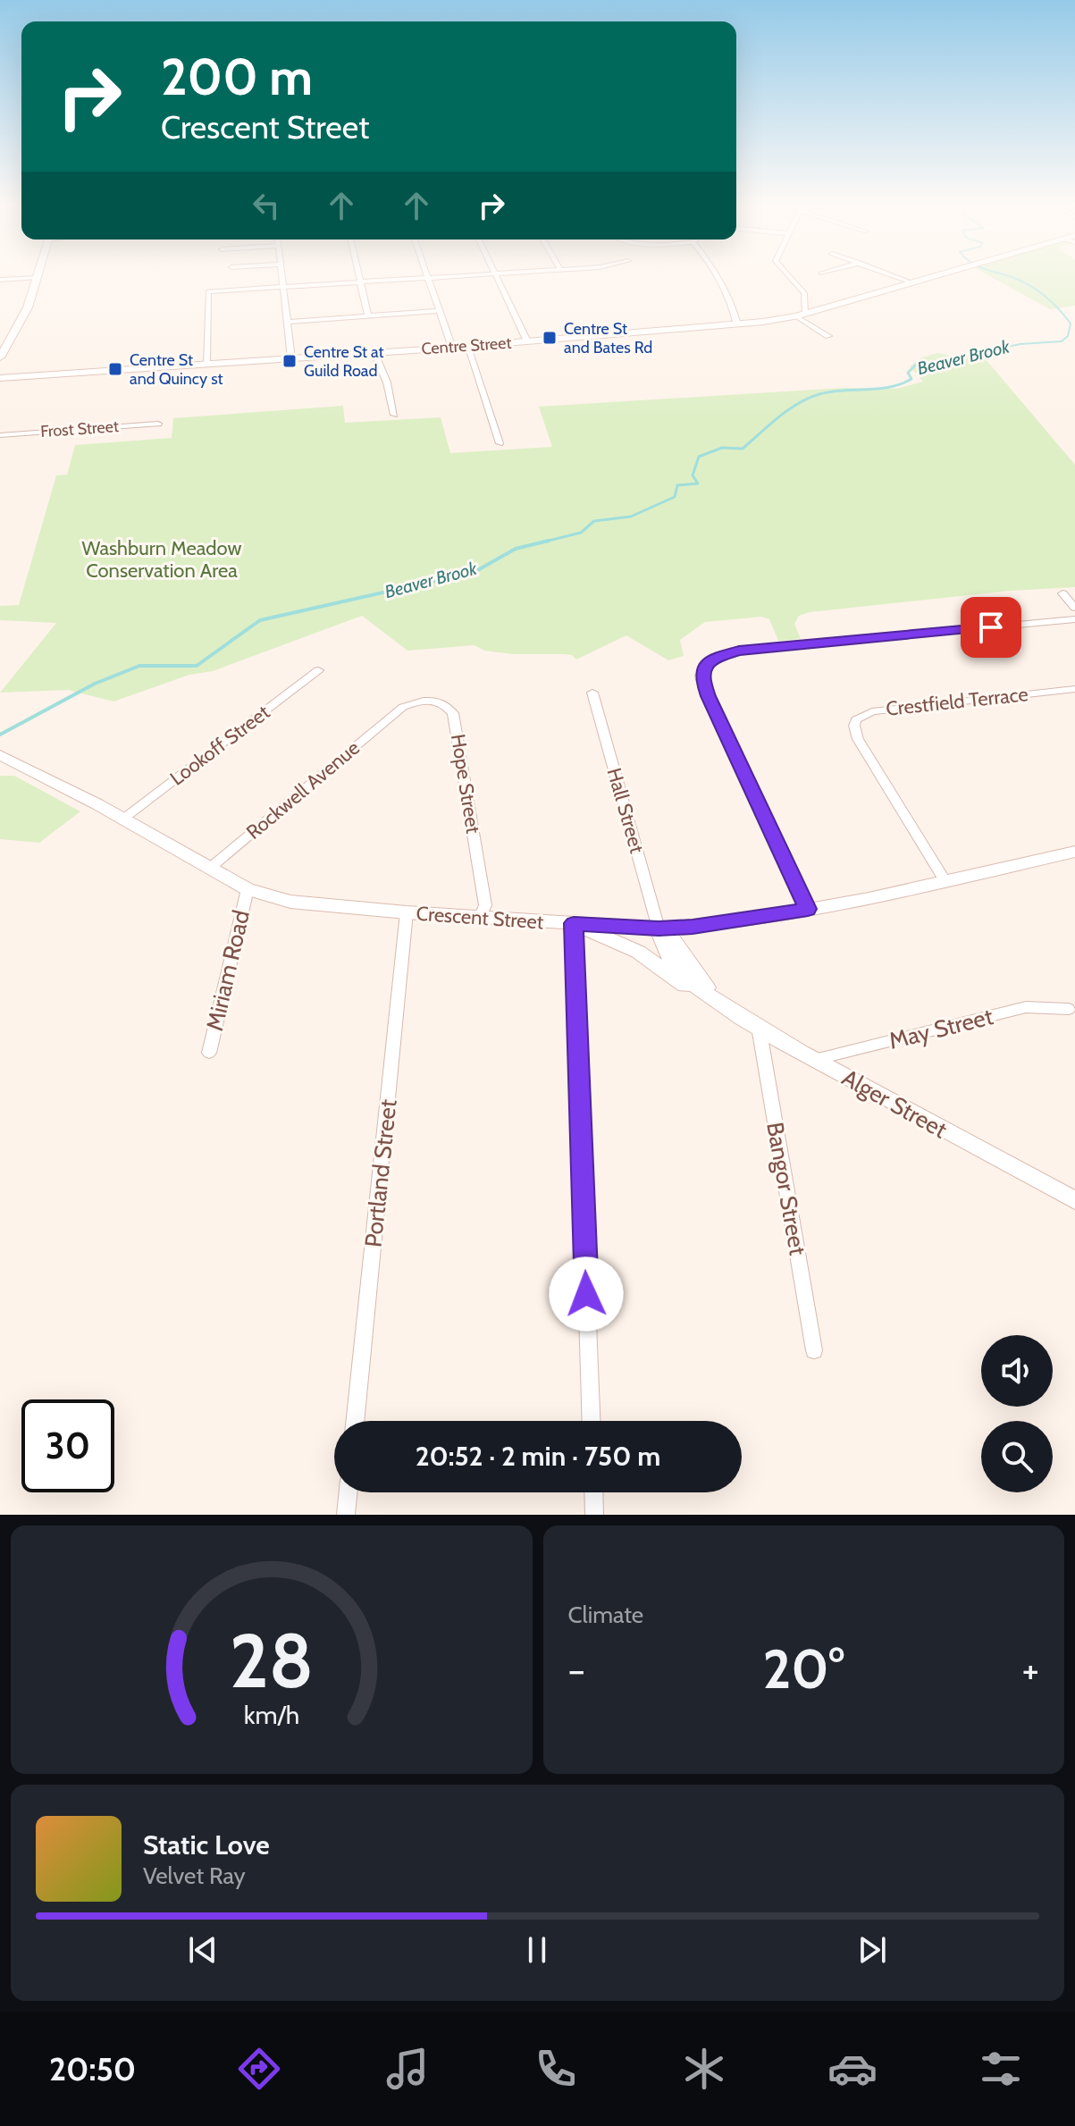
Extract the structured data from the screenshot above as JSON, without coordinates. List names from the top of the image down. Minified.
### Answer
{"streets":{"main road":["Centre Street","Crescent Street","Alger Street"],"street":["Frost Street","Crestfield Terrace","Lookoff Street","Hope Street","Rockwell Avenue","Hall Street","Miriam Road","May Street","Portland Street","Bangor Street"]},"crossings":[["Crestfield Terrace","Crescent Street"],["Lookoff Street","Crescent Street"],["Hope Street","Rockwell Avenue"],["Hope Street","Crescent Street"],["Rockwell Avenue","Crescent Street"],["Hall Street","Crescent Street"],["Hall Street","Alger Street"],["Crescent Street","Miriam Road"],["Crescent Street","Alger Street"],["Crescent Street","Portland Street"],["May Street","Alger Street"],["Alger Street","Bangor Street"]],"water":["Beaver Brook"],"parks":["Washburn Meadow Conservation Area"],"places":{"transit":["Centre St and Bates Rd","Centre St at Guild Road","Centre St and Quincy st"]},"page":{"turn":["200 m","Crescent Street"],"limit":"30","trip":"20:52 · 2 min · 750 m","tile":"Climate","heat":["−","20°","+"],"song":["Static Love","Velvet Ray"],"tabs":"20:50","gauge":["28","km/h"]}}
